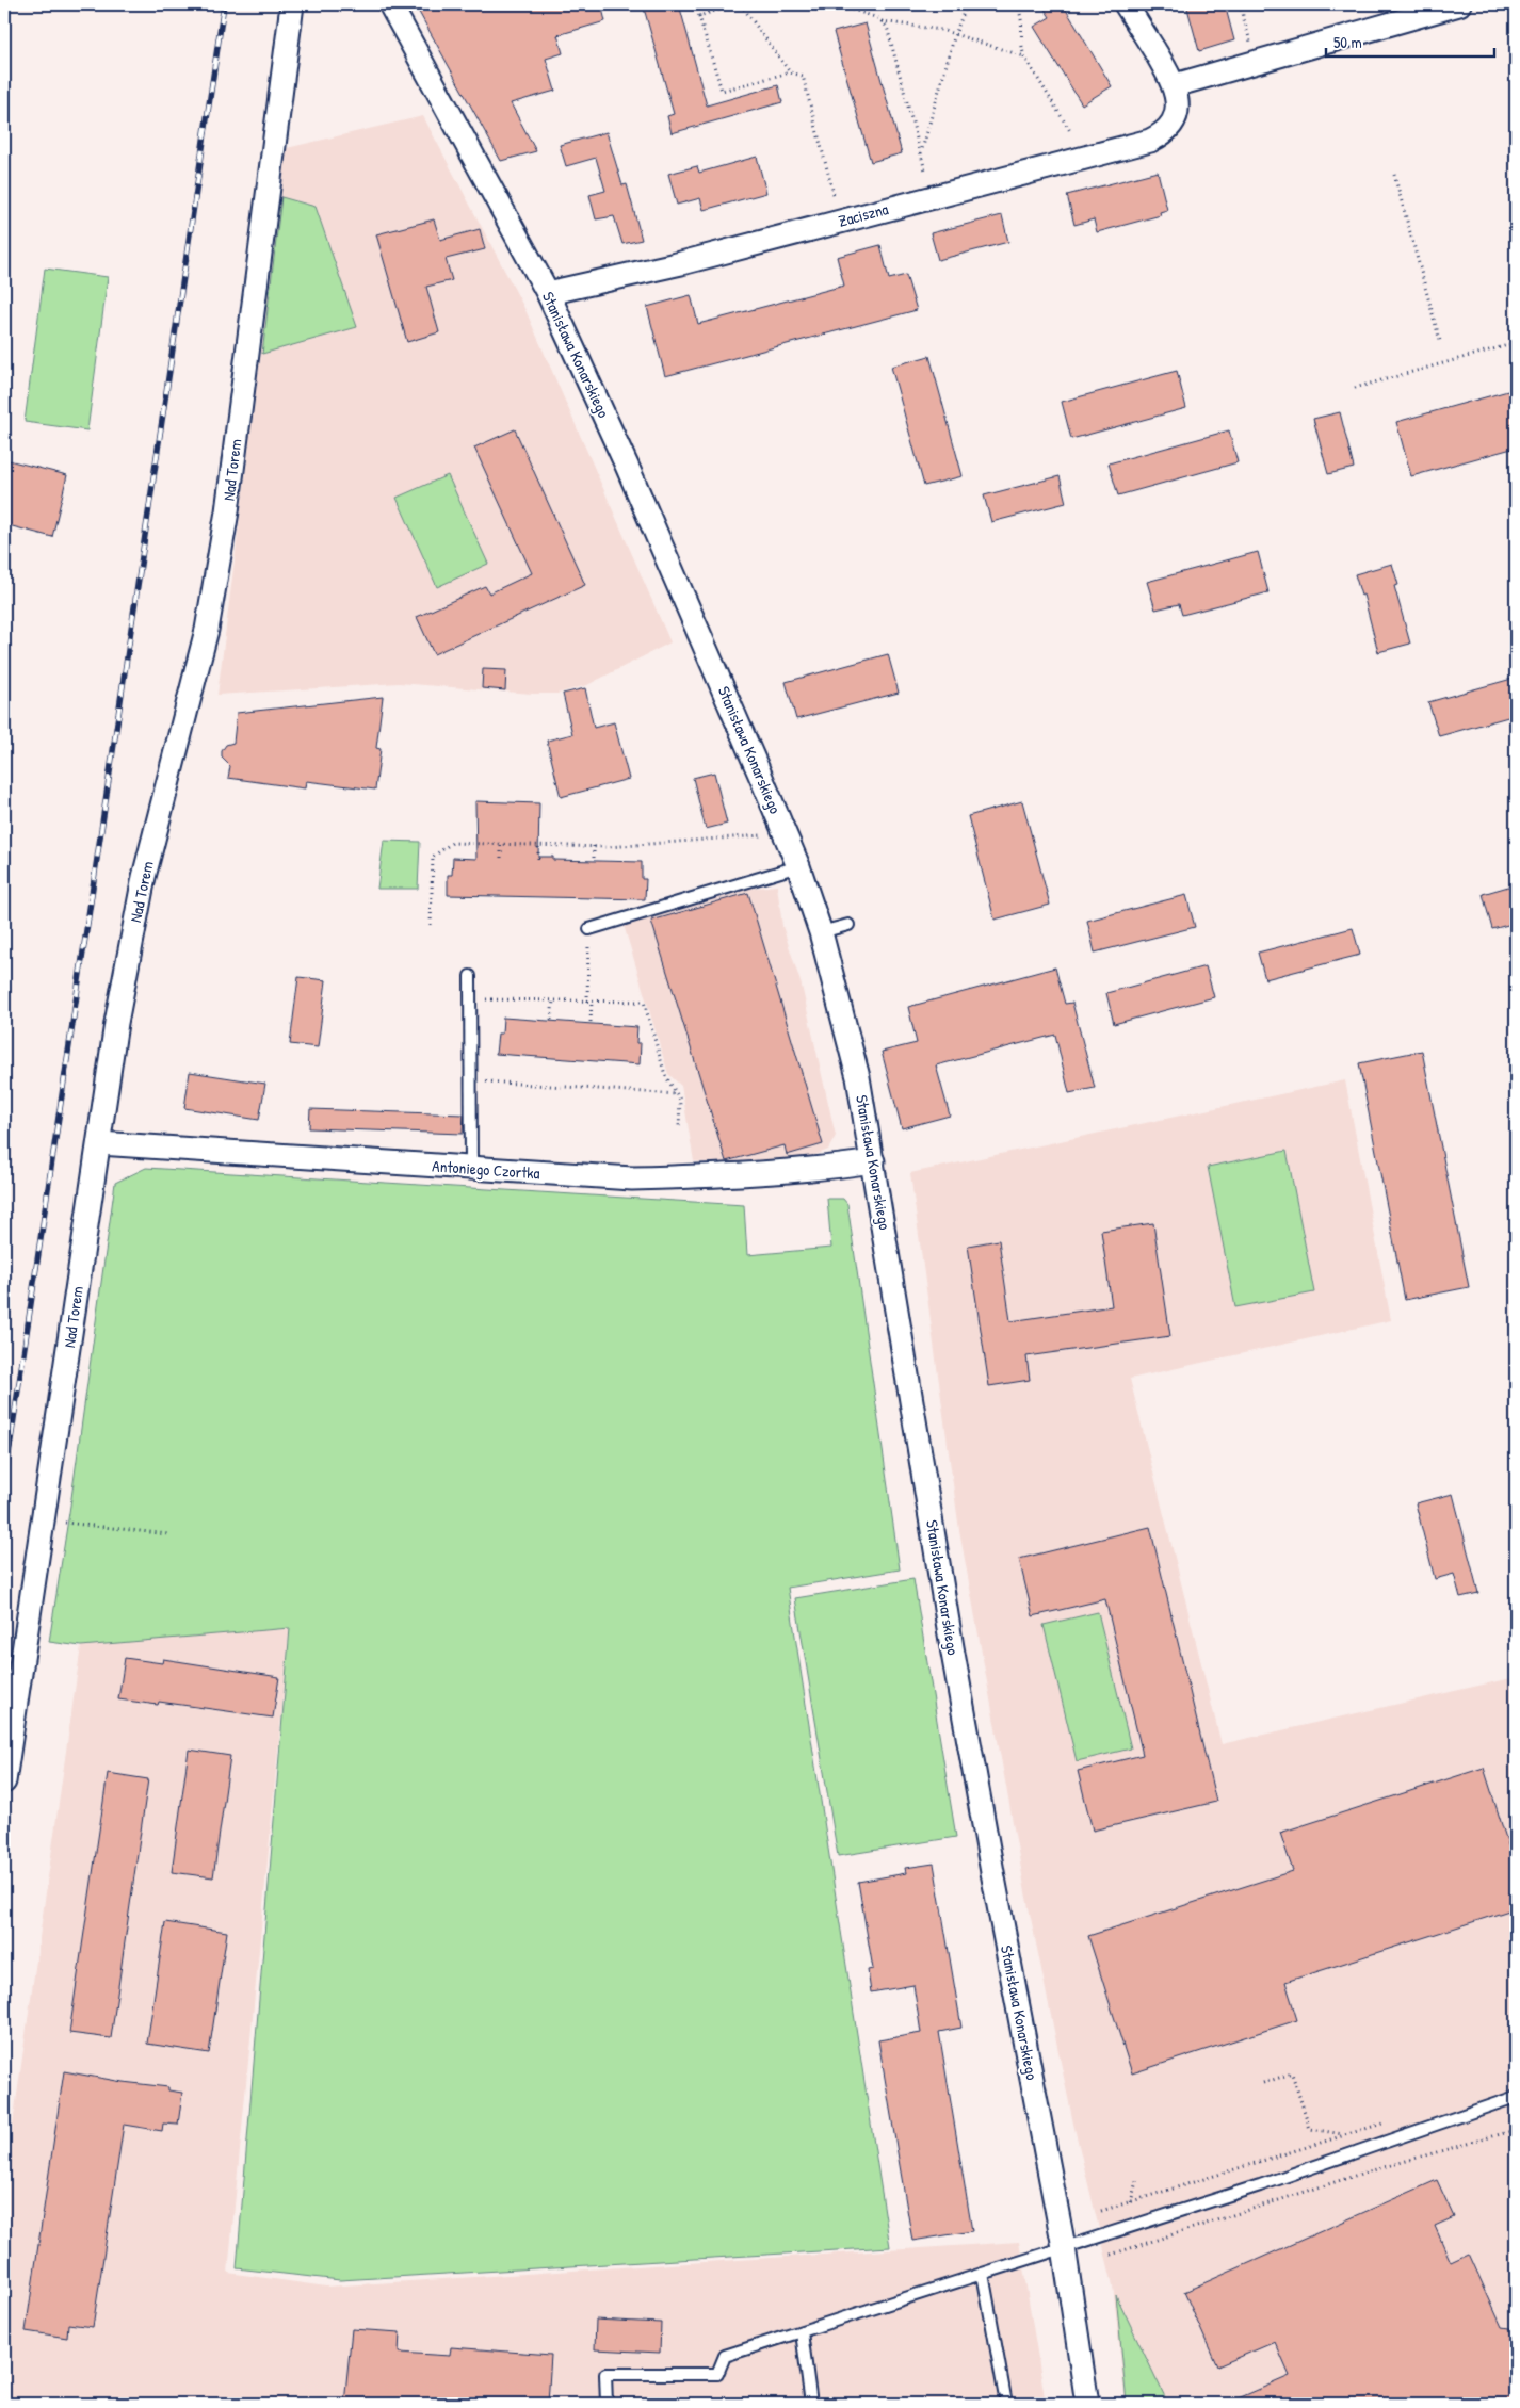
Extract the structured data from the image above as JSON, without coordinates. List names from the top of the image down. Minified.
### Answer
{"streets":{"street":["Zaciszna","Stanisława Konarskiego","Nad Torem","Antoniego Czortka"]},"crossings":[["Zaciszna","Stanisława Konarskiego"],["Stanisława Konarskiego","Antoniego Czortka"],["Nad Torem","Antoniego Czortka"]],"scale_bar":"50 m"}
